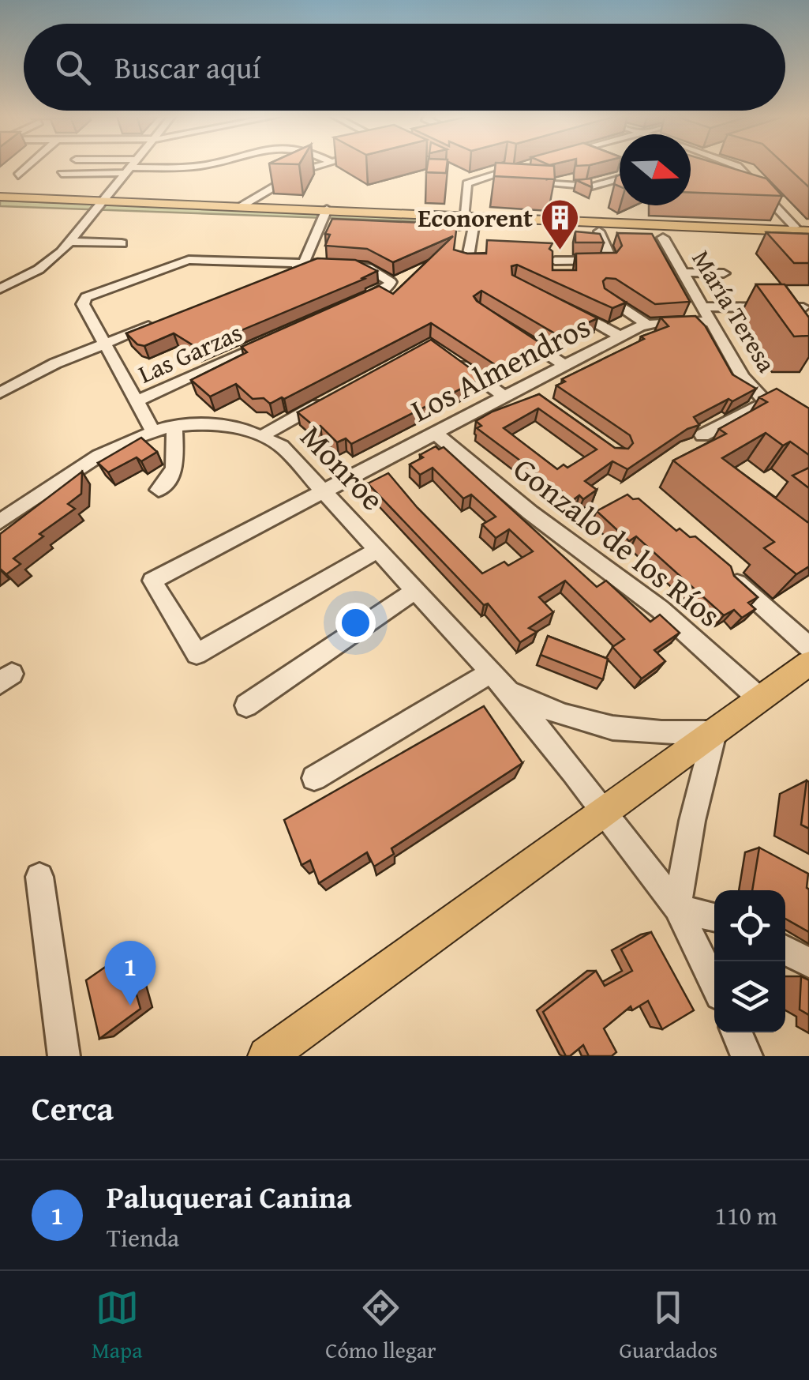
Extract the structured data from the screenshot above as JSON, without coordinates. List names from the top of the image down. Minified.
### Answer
{"streets":{"street":["María Teresa","Las Garzas","Los Almendros","Monroe","Gonzalo de los Ríos"]},"crossings":[["María Teresa","Los Almendros"],["Los Almendros","Monroe"],["Los Almendros","Gonzalo de los Ríos"]],"places":{"building":["Econorent"]},"north":"right","page":{"search":"Buscar aquí","pins":"1","heading":"Cerca","list":[{"mark":"1","name":"Paluquerai Canina","note":"Tienda","value":"110 m"}],"nav":["Mapa","Cómo llegar","Guardados"]}}
